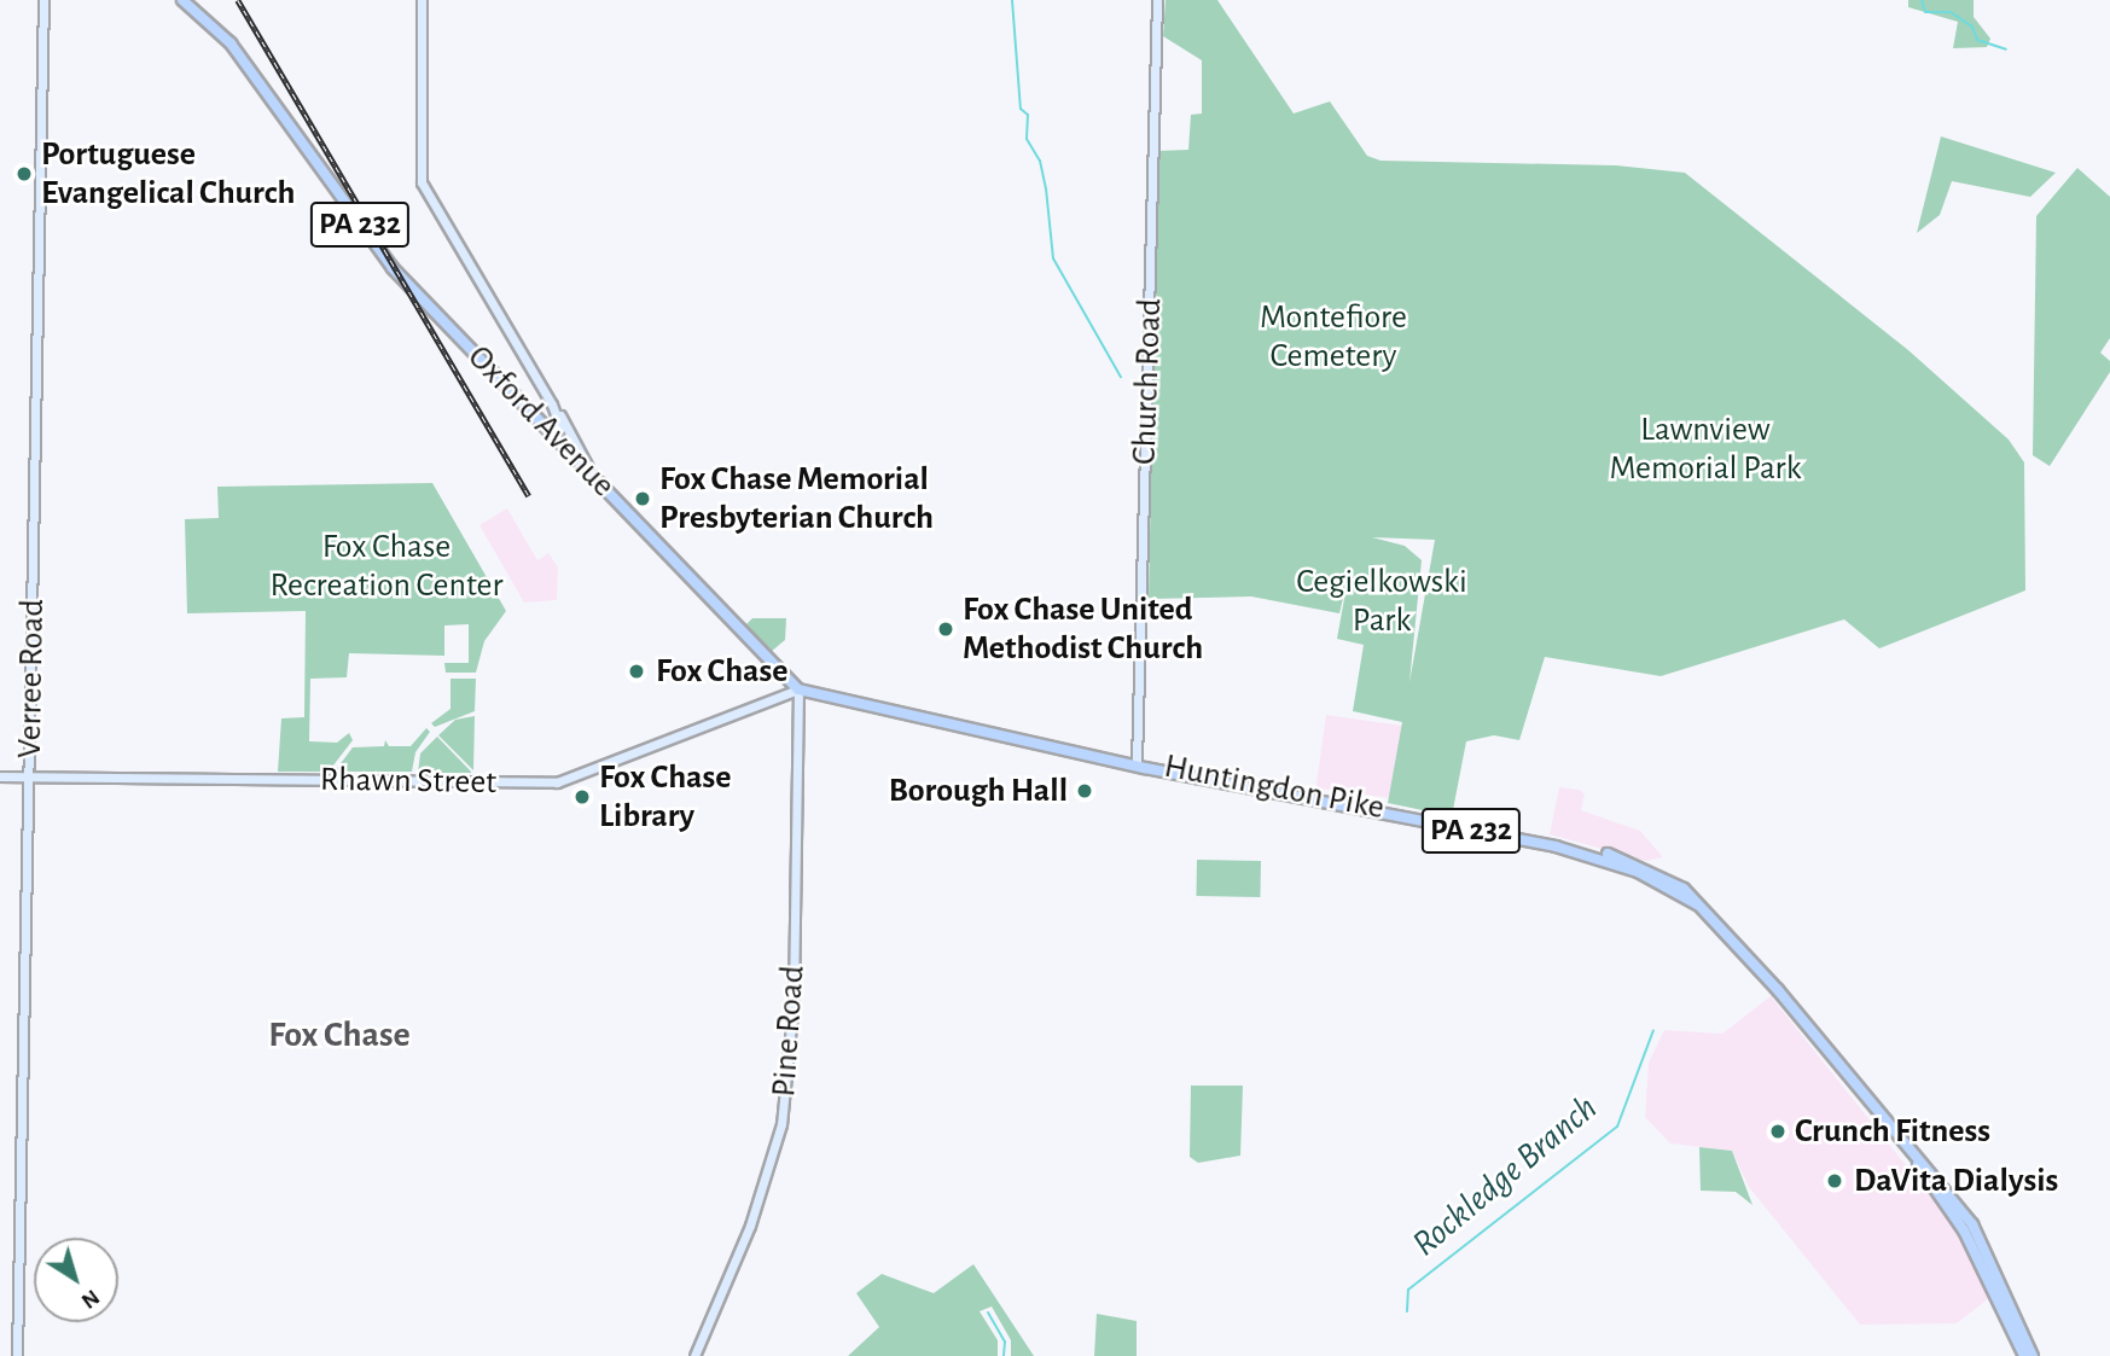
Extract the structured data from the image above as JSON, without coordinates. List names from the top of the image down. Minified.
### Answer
{"streets":{"main road":["PA 232","Church Road","Oxford Avenue","Verree Road","Rhawn Street","Huntingdon Pike","Pine Road"]},"crossings":[["Church Road","Huntingdon Pike"],["Oxford Avenue","Rhawn Street"],["Oxford Avenue","Huntingdon Pike"],["Oxford Avenue","Pine Road"],["Verree Road","Rhawn Street"],["Rhawn Street","Huntingdon Pike"],["Rhawn Street","Pine Road"],["Huntingdon Pike","Pine Road"]],"districts":["Fox Chase"],"water":["Rockledge Branch"],"parks":["Montefiore Cemetery","Lawnview Memorial Park","Fox Chase Recreation Center","Cegielkowski Park"],"places":["Portuguese Evangelical Church","Fox Chase Memorial Presbyterian Church","Fox Chase United Methodist Church","Fox Chase","Borough Hall","Fox Chase Library","Crunch Fitness","DaVita Dialysis"],"north":"bottom right"}
